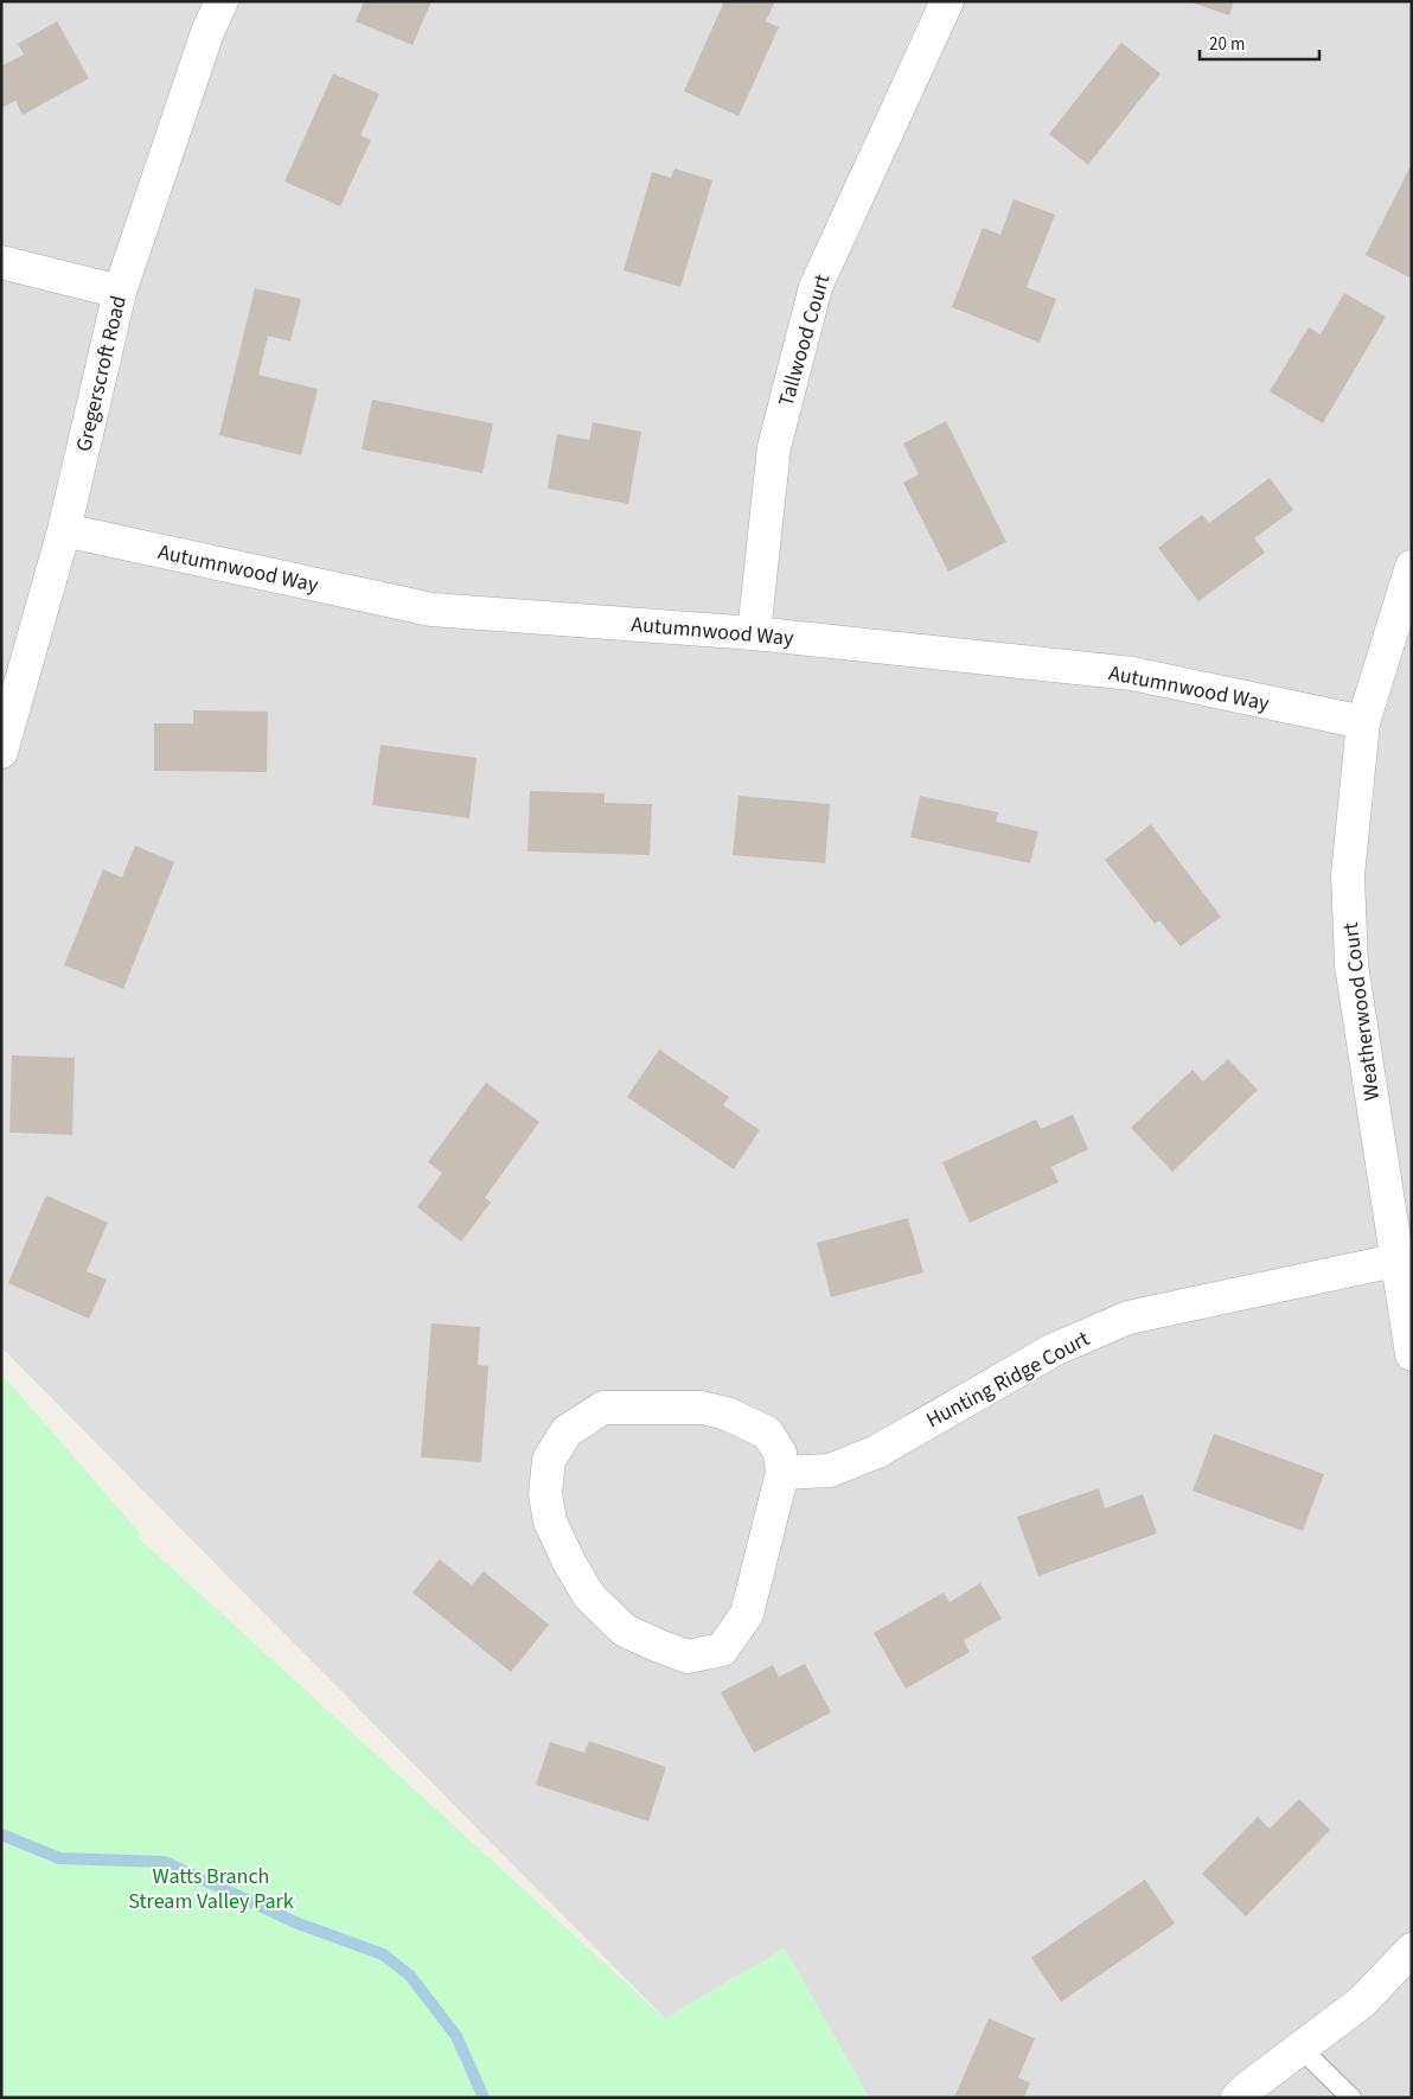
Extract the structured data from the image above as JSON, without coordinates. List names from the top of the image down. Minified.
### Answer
{"streets":{"street":["Tallwood Court","Gregerscroft Road","Autumnwood Way","Weatherwood Court","Hunting Ridge Court"]},"crossings":[["Tallwood Court","Autumnwood Way"],["Gregerscroft Road","Autumnwood Way"],["Autumnwood Way","Weatherwood Court"],["Weatherwood Court","Hunting Ridge Court"]],"parks":["Watts Branch Stream Valley Park"],"scale_bar":"20 m"}
